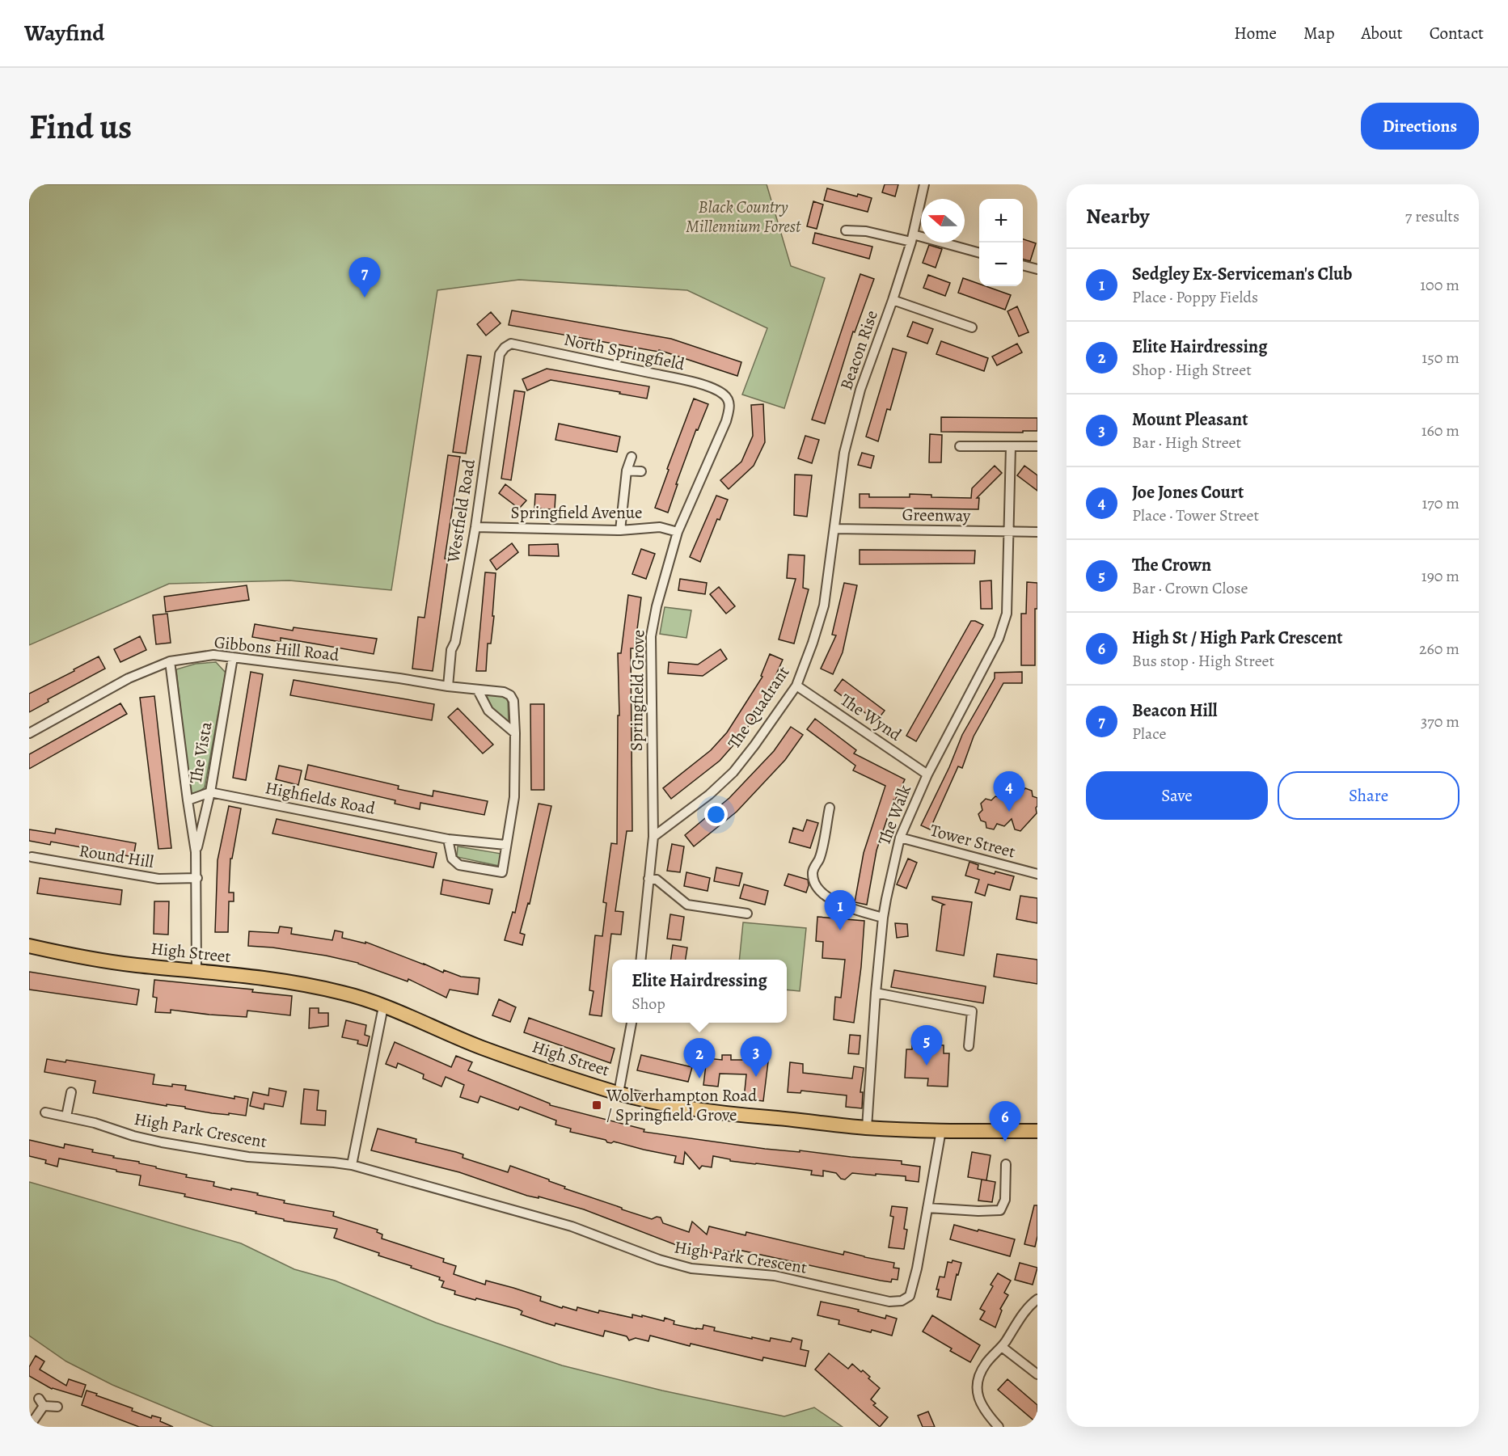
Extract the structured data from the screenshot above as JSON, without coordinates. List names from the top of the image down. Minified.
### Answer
{"streets":{"main road":["High Street"],"street":["Beacon Rise","North Springfield","Westfield Road","Springfield Avenue","Greenway","Gibbons Hill Road","Springfield Grove","The Quadrant","The Wynd","The Vista","Highfields Road","The Walk","Tower Street","Round Hill","High Park Crescent"]},"crossings":[["Beacon Rise","Greenway"],["Beacon Rise","The Quadrant"],["North Springfield","Westfield Road"],["North Springfield","Springfield Grove"],["Westfield Road","Springfield Avenue"],["Westfield Road","Gibbons Hill Road"],["Springfield Avenue","Springfield Grove"],["Greenway","The Quadrant"],["Greenway","The Walk"],["Gibbons Hill Road","The Vista"],["Springfield Grove","The Quadrant"],["The Quadrant","The Wynd"],["The Wynd","The Walk"],["The Vista","Highfields Road"],["The Vista","Round Hill"],["The Vista","High Street"],["The Walk","Tower Street"],["The Walk","High Street"],["High Street","High Park Crescent"]],"parks":["Black Country Millennium Forest"],"places":{"transit":["Wolverhampton Road / Springfield Grove"]},"north":"left","page":{"header":"Wayfind","nav":["Home","Map","About","Contact"],"buttons":["Directions",["Save","Share"]],"title":"Find us","heading":["Nearby","7 results"],"map_buttons":["+","−"],"list":[{"mark":"1","name":"Sedgley Ex-Serviceman's Club","note":"Place · Poppy Fields","value":"100 m"},{"mark":"2","name":"Elite Hairdressing","note":"Shop · High Street","value":"150 m"},{"mark":"3","name":"Mount Pleasant","note":"Bar · High Street","value":"160 m"},{"mark":"4","name":"Joe Jones Court","note":"Place · Tower Street","value":"170 m"},{"mark":"5","name":"The Crown","note":"Bar · Crown Close","value":"190 m"},{"mark":"6","name":"High St / High Park Crescent","note":"Bus stop · High Street","value":"260 m"},{"mark":"7","name":"Beacon Hill","note":"Place","value":"370 m"}],"pins":["7","4","1","5","3","2","6"],"popup":["Elite Hairdressing","Shop"]}}
